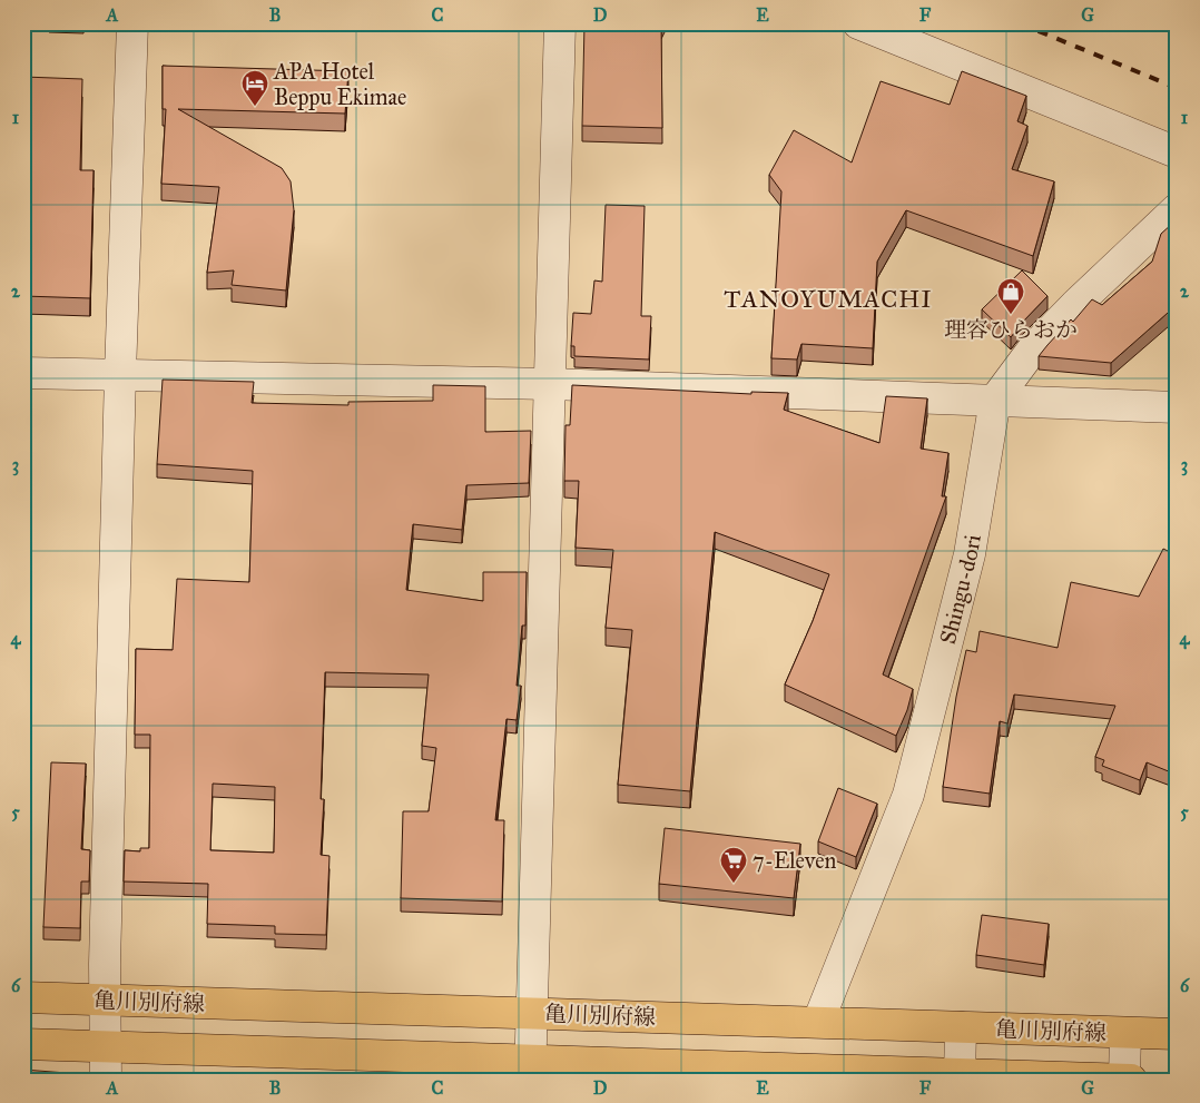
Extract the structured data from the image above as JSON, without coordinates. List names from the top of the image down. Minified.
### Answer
{"streets":{"main road":["亀川別府線"],"street":["Shingu-dori"]},"crossings":[["Shingu-dori","亀川別府線"]],"districts":["TANOYUMACHI"],"places":{"hotel":["APA Hotel Beppu Ekimae"],"shop":["理容ひらおか"],"supermarket":["7-Eleven"]},"grid":{"columns":["A","B","C","D","E","F","G"],"rows":["1","2","3","4","5","6"]}}
